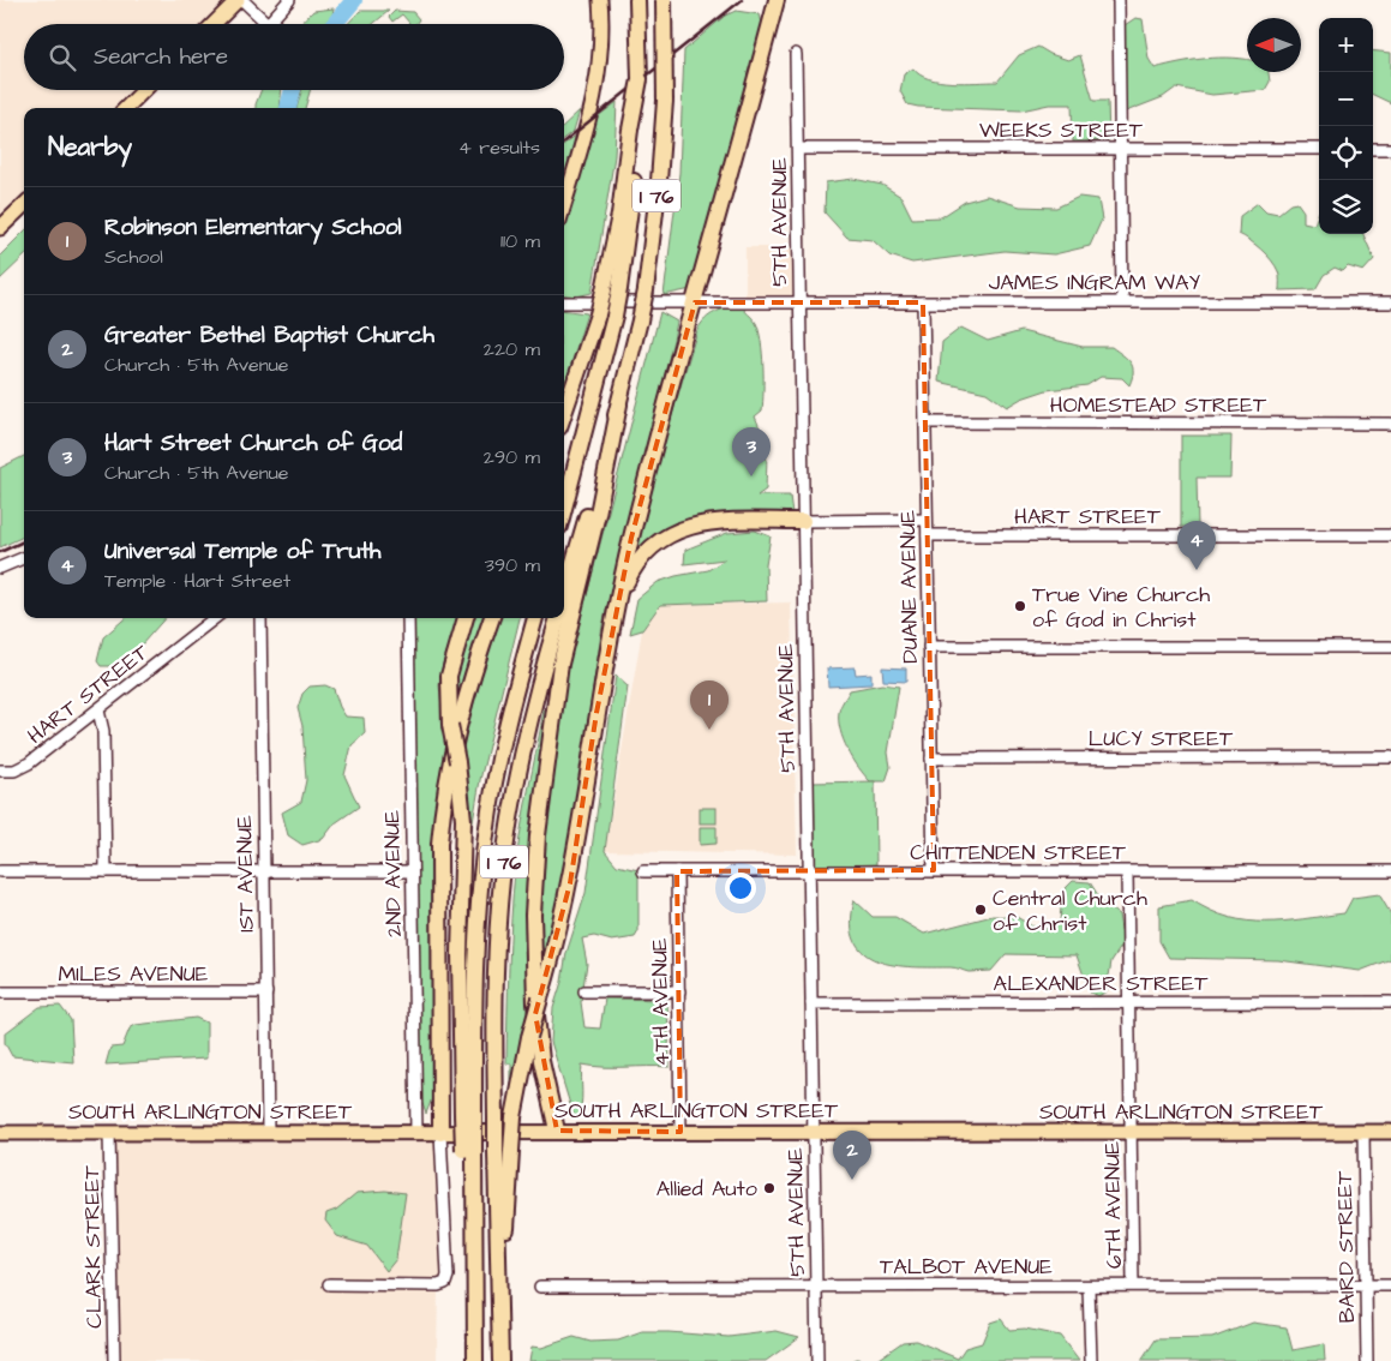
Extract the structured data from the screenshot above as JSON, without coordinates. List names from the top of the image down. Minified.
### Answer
{"streets":{"highway":["I 76"],"main road":["SOUTH ARLINGTON STREET"],"street":["WEEKS STREET","5TH AVENUE","JAMES INGRAM WAY","HOMESTEAD STREET","HART STREET","DUANE AVENUE","LUCY STREET","CHITTENDEN STREET","1ST AVENUE","2ND AVENUE","MILES AVENUE","ALEXANDER STREET","4TH AVENUE","6TH AVENUE","CLARK STREET","BAIRD STREET","TALBOT AVENUE"]},"crossings":[["WEEKS STREET","5TH AVENUE"],["5TH AVENUE","JAMES INGRAM WAY"],["5TH AVENUE","CHITTENDEN STREET"],["5TH AVENUE","ALEXANDER STREET"],["5TH AVENUE","SOUTH ARLINGTON STREET"],["5TH AVENUE","TALBOT AVENUE"],["JAMES INGRAM WAY","DUANE AVENUE"],["HOMESTEAD STREET","DUANE AVENUE"],["HART STREET","DUANE AVENUE"],["DUANE AVENUE","LUCY STREET"],["DUANE AVENUE","CHITTENDEN STREET"],["CHITTENDEN STREET","4TH AVENUE"],["CHITTENDEN STREET","6TH AVENUE"],["1ST AVENUE","MILES AVENUE"],["1ST AVENUE","SOUTH ARLINGTON STREET"],["2ND AVENUE","SOUTH ARLINGTON STREET"],["ALEXANDER STREET","6TH AVENUE"],["4TH AVENUE","SOUTH ARLINGTON STREET"],["SOUTH ARLINGTON STREET","6TH AVENUE"],["SOUTH ARLINGTON STREET","CLARK STREET"],["SOUTH ARLINGTON STREET","BAIRD STREET"],["6TH AVENUE","TALBOT AVENUE"],["BAIRD STREET","TALBOT AVENUE"]],"places":["True Vine Church of God in Christ","Central Church of Christ","Allied Auto"],"north":"left","page":{"map_buttons":["+","−"],"search":"Search here","heading":["Nearby","4 results"],"list":[{"mark":"1","name":"Robinson Elementary School","note":"School","value":"110 m"},{"mark":"2","name":"Greater Bethel Baptist Church","note":"Church · 5th Avenue","value":"220 m"},{"mark":"3","name":"Hart Street Church of God","note":"Church · 5th Avenue","value":"290 m"},{"mark":"4","name":"Universal Temple of Truth","note":"Temple · Hart Street","value":"390 m"}],"pins":["3","4","1","2"]}}
